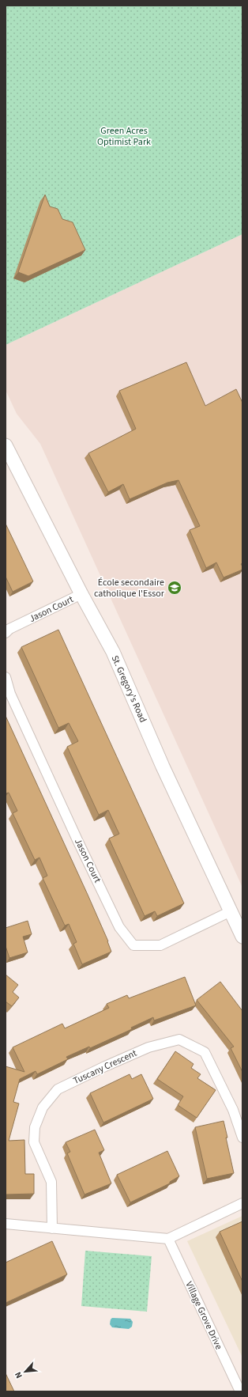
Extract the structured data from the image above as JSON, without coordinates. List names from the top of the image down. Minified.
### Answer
{"streets":{"street":["Jason Court","St. Gregory's Road","Tuscany Crescent","Village Grove Drive"]},"crossings":[["Jason Court","St. Gregory's Road"]],"parks":["Green Acres Optimist Park"],"places":{"school or university":["École secondaire catholique l'Essor"]},"north":"bottom left"}
